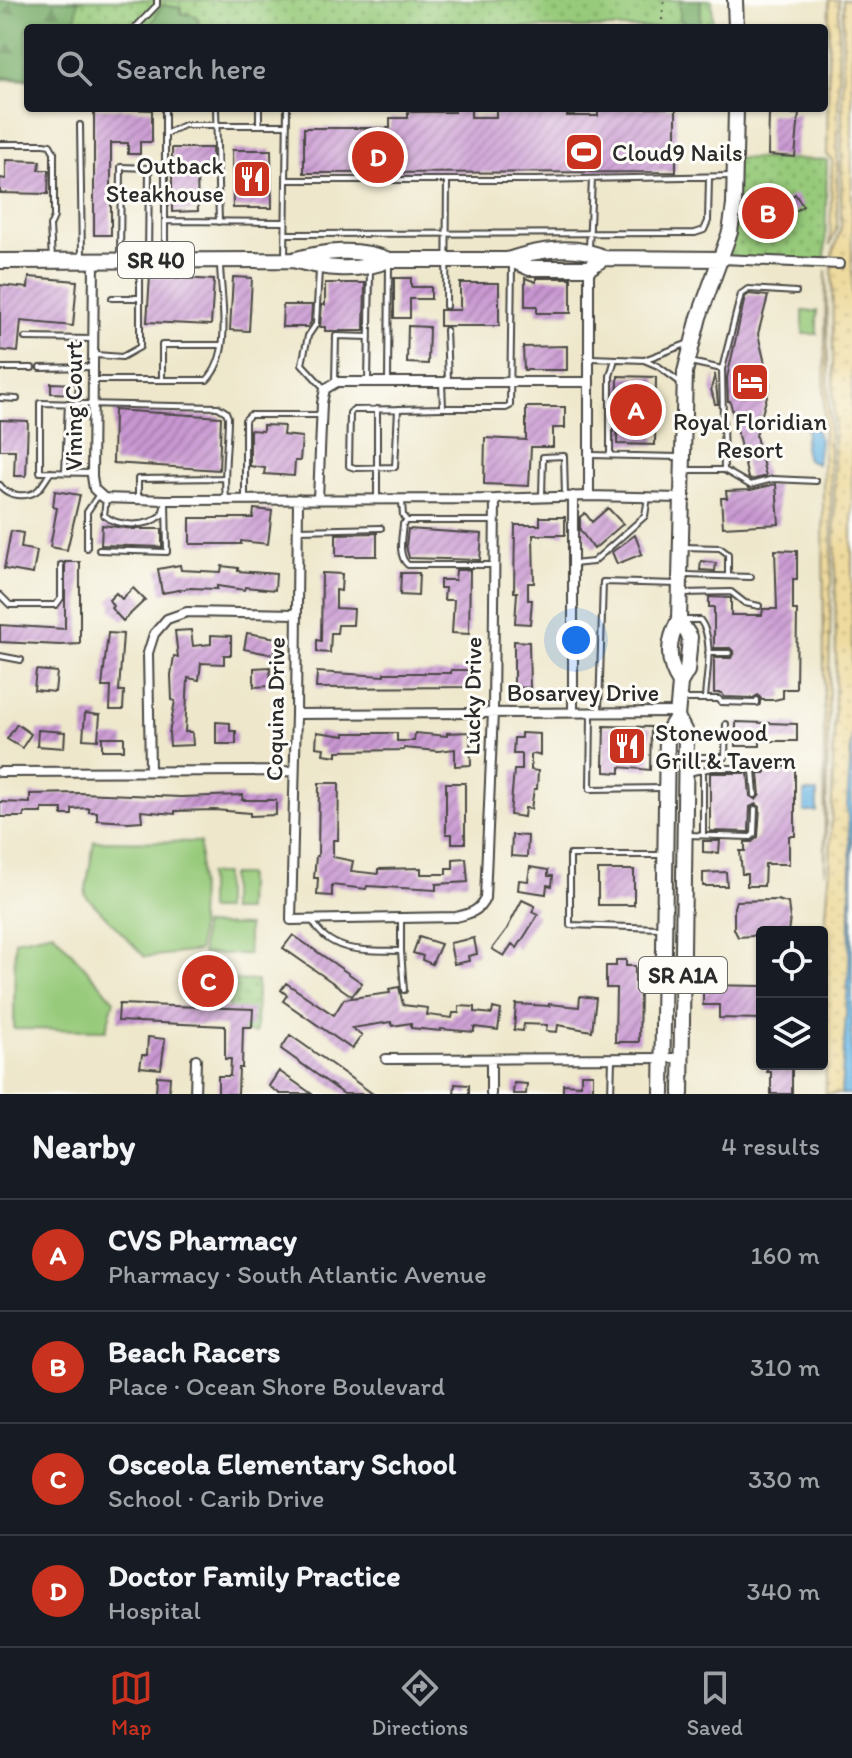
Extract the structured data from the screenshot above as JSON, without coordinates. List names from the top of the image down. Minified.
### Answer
{"streets":{"main road":["SR 40","SR A1A"],"street":["Vining Court","Bosarvey Drive","Lucky Drive","Coquina Drive"]},"crossings":[["SR 40","Vining Court"],["Vining Court","Coquina Drive"],["Bosarvey Drive","Lucky Drive"],["Bosarvey Drive","Coquina Drive"],["Bosarvey Drive","SR A1A"]],"places":{"sports":["Cloud9 Nails"],"restaurant":["Outback Steakhouse","Stonewood Grill & Tavern"],"hotel":["Royal Floridian Resort"]},"page":{"search":"Search here","pins":["D","B","A","C"],"heading":["Nearby","4 results"],"list":[{"mark":"A","name":"CVS Pharmacy","note":"Pharmacy · South Atlantic Avenue","value":"160 m"},{"mark":"B","name":"Beach Racers","note":"Place · Ocean Shore Boulevard","value":"310 m"},{"mark":"C","name":"Osceola Elementary School","note":"School · Carib Drive","value":"330 m"},{"mark":"D","name":"Doctor Family Practice","note":"Hospital","value":"340 m"}],"nav":["Map","Directions","Saved"]}}
